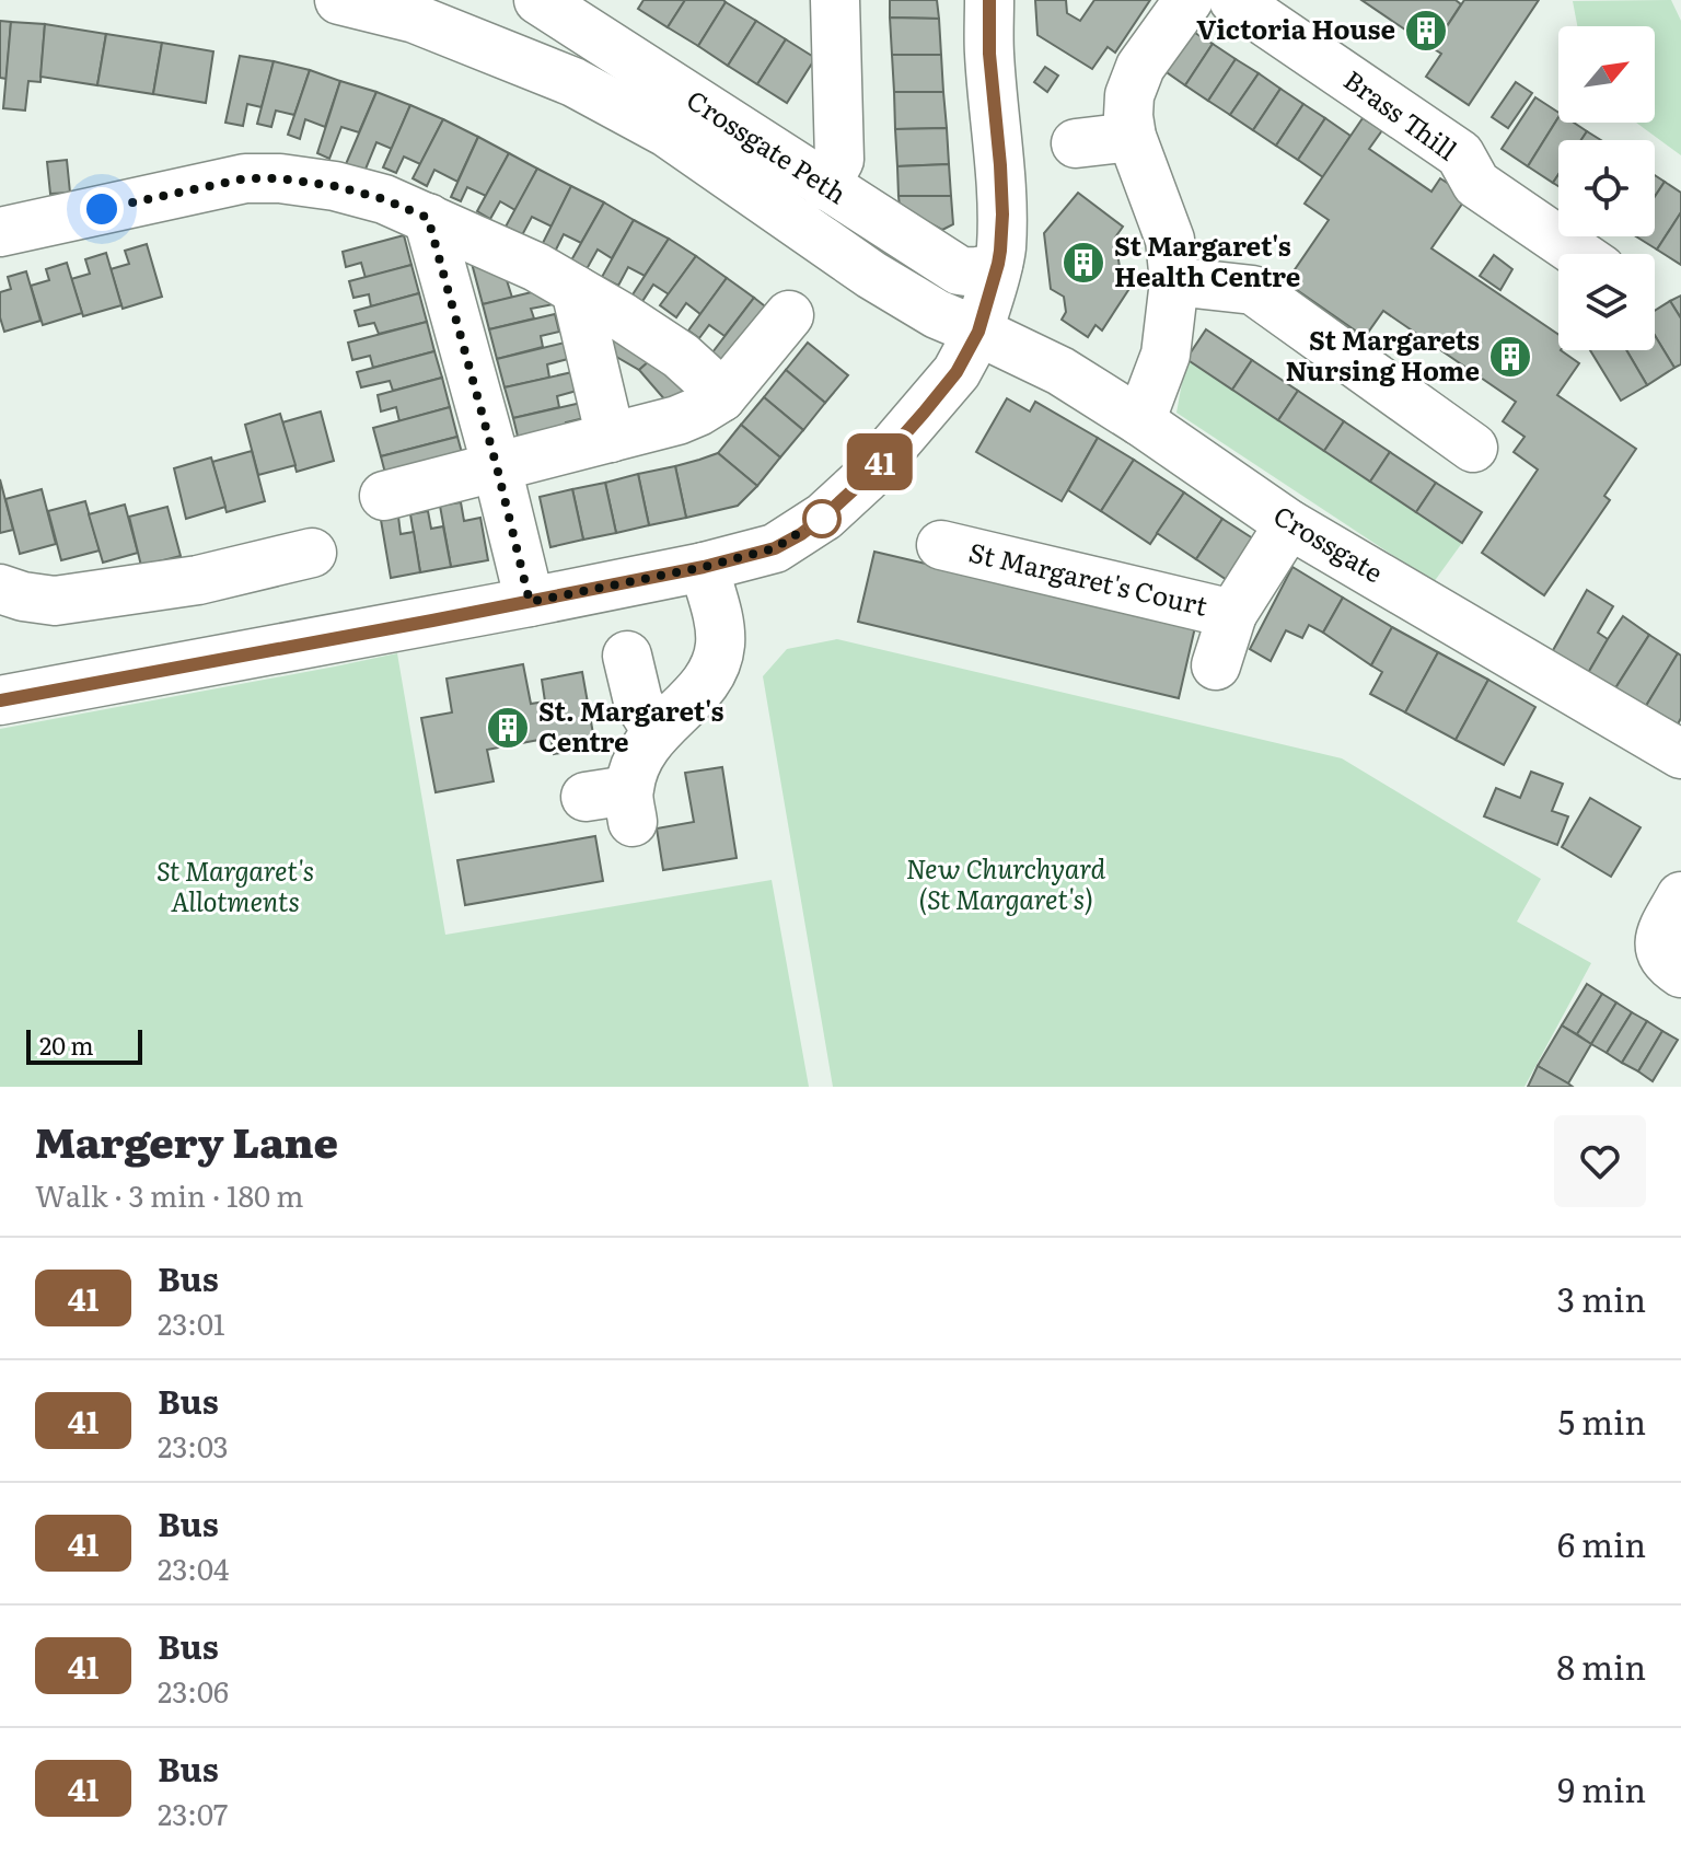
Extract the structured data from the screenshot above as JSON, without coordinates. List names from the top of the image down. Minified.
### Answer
{"streets":{"main road":["Brass Thill","Crossgate Peth","Crossgate","St Margaret's Court"]},"crossings":[["Crossgate","St Margaret's Court"]],"parks":["New Churchyard (St Margaret's)","St Margaret's Allotments"],"places":{"building":["Victoria House","St Margaret's Health Centre","St Margarets Nursing Home","St. Margaret's Centre"]},"lines":["bus line 41"],"scale_bar":"20 m","north":"top right","page":{"on_map":"41","scale":"20 m","heading":["Margery Lane","Walk · 3 min · 180 m"],"list":[{"mark":"41","name":"Bus","note":"23:01","value":"3 min"},{"mark":"41","name":"Bus","note":"23:03","value":"5 min"},{"mark":"41","name":"Bus","note":"23:04","value":"6 min"},{"mark":"41","name":"Bus","note":"23:06","value":"8 min"},{"mark":"41","name":"Bus","note":"23:07","value":"9 min"}]}}
